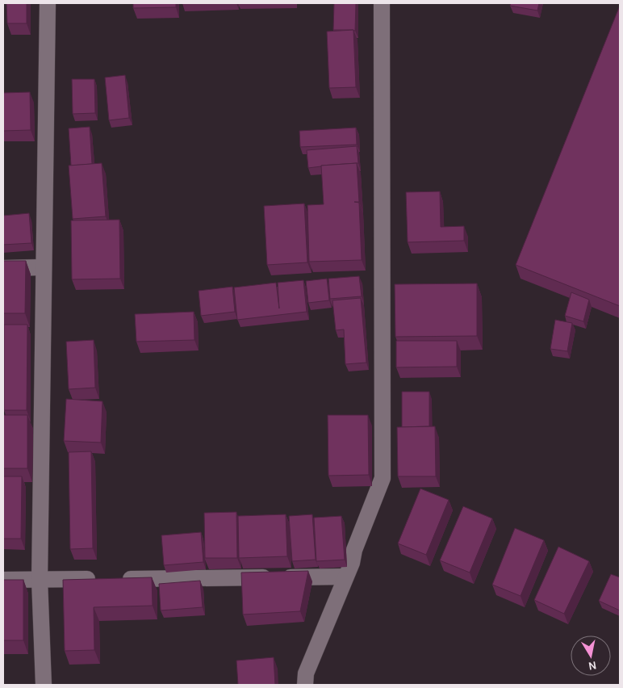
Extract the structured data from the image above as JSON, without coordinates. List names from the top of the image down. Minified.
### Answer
{"north":"bottom"}
